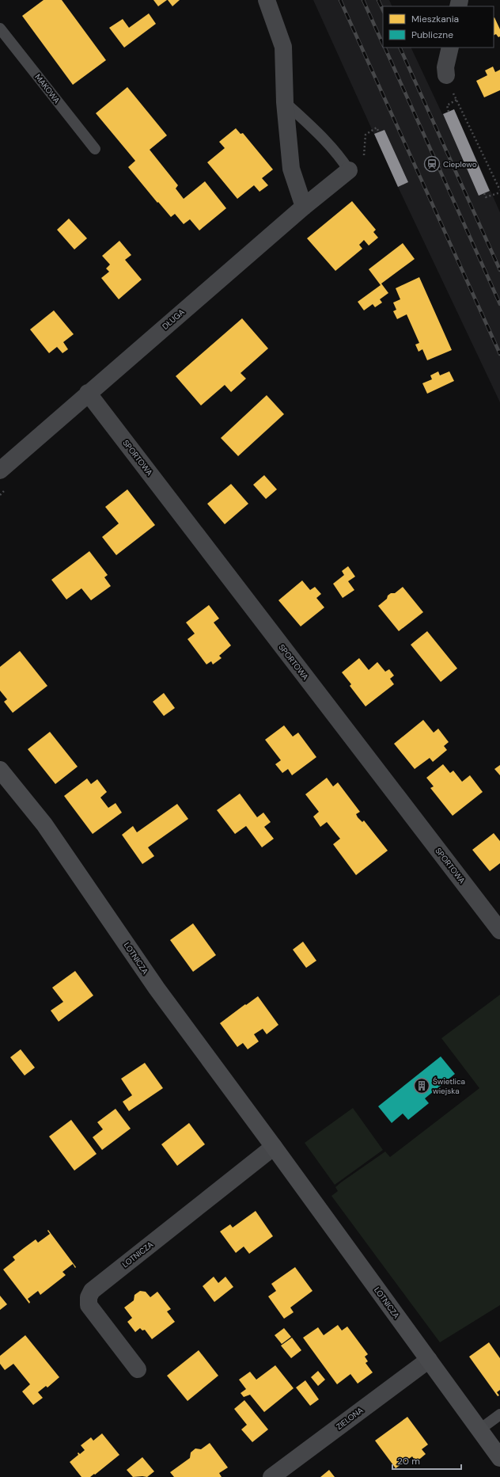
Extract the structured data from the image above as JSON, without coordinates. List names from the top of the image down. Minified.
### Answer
{"streets":{"street":["DŁUGA","SPORTOWA","LOTNICZA","ZIELONA"],"lane":["MAKOWA"]},"crossings":[["DŁUGA","SPORTOWA"],["LOTNICZA","ZIELONA"]],"places":{"station":["Cieplewo"],"building":["Świetlica wiejska"]},"legend":["Mieszkania","Publiczne"],"scale_bar":"20 m"}
